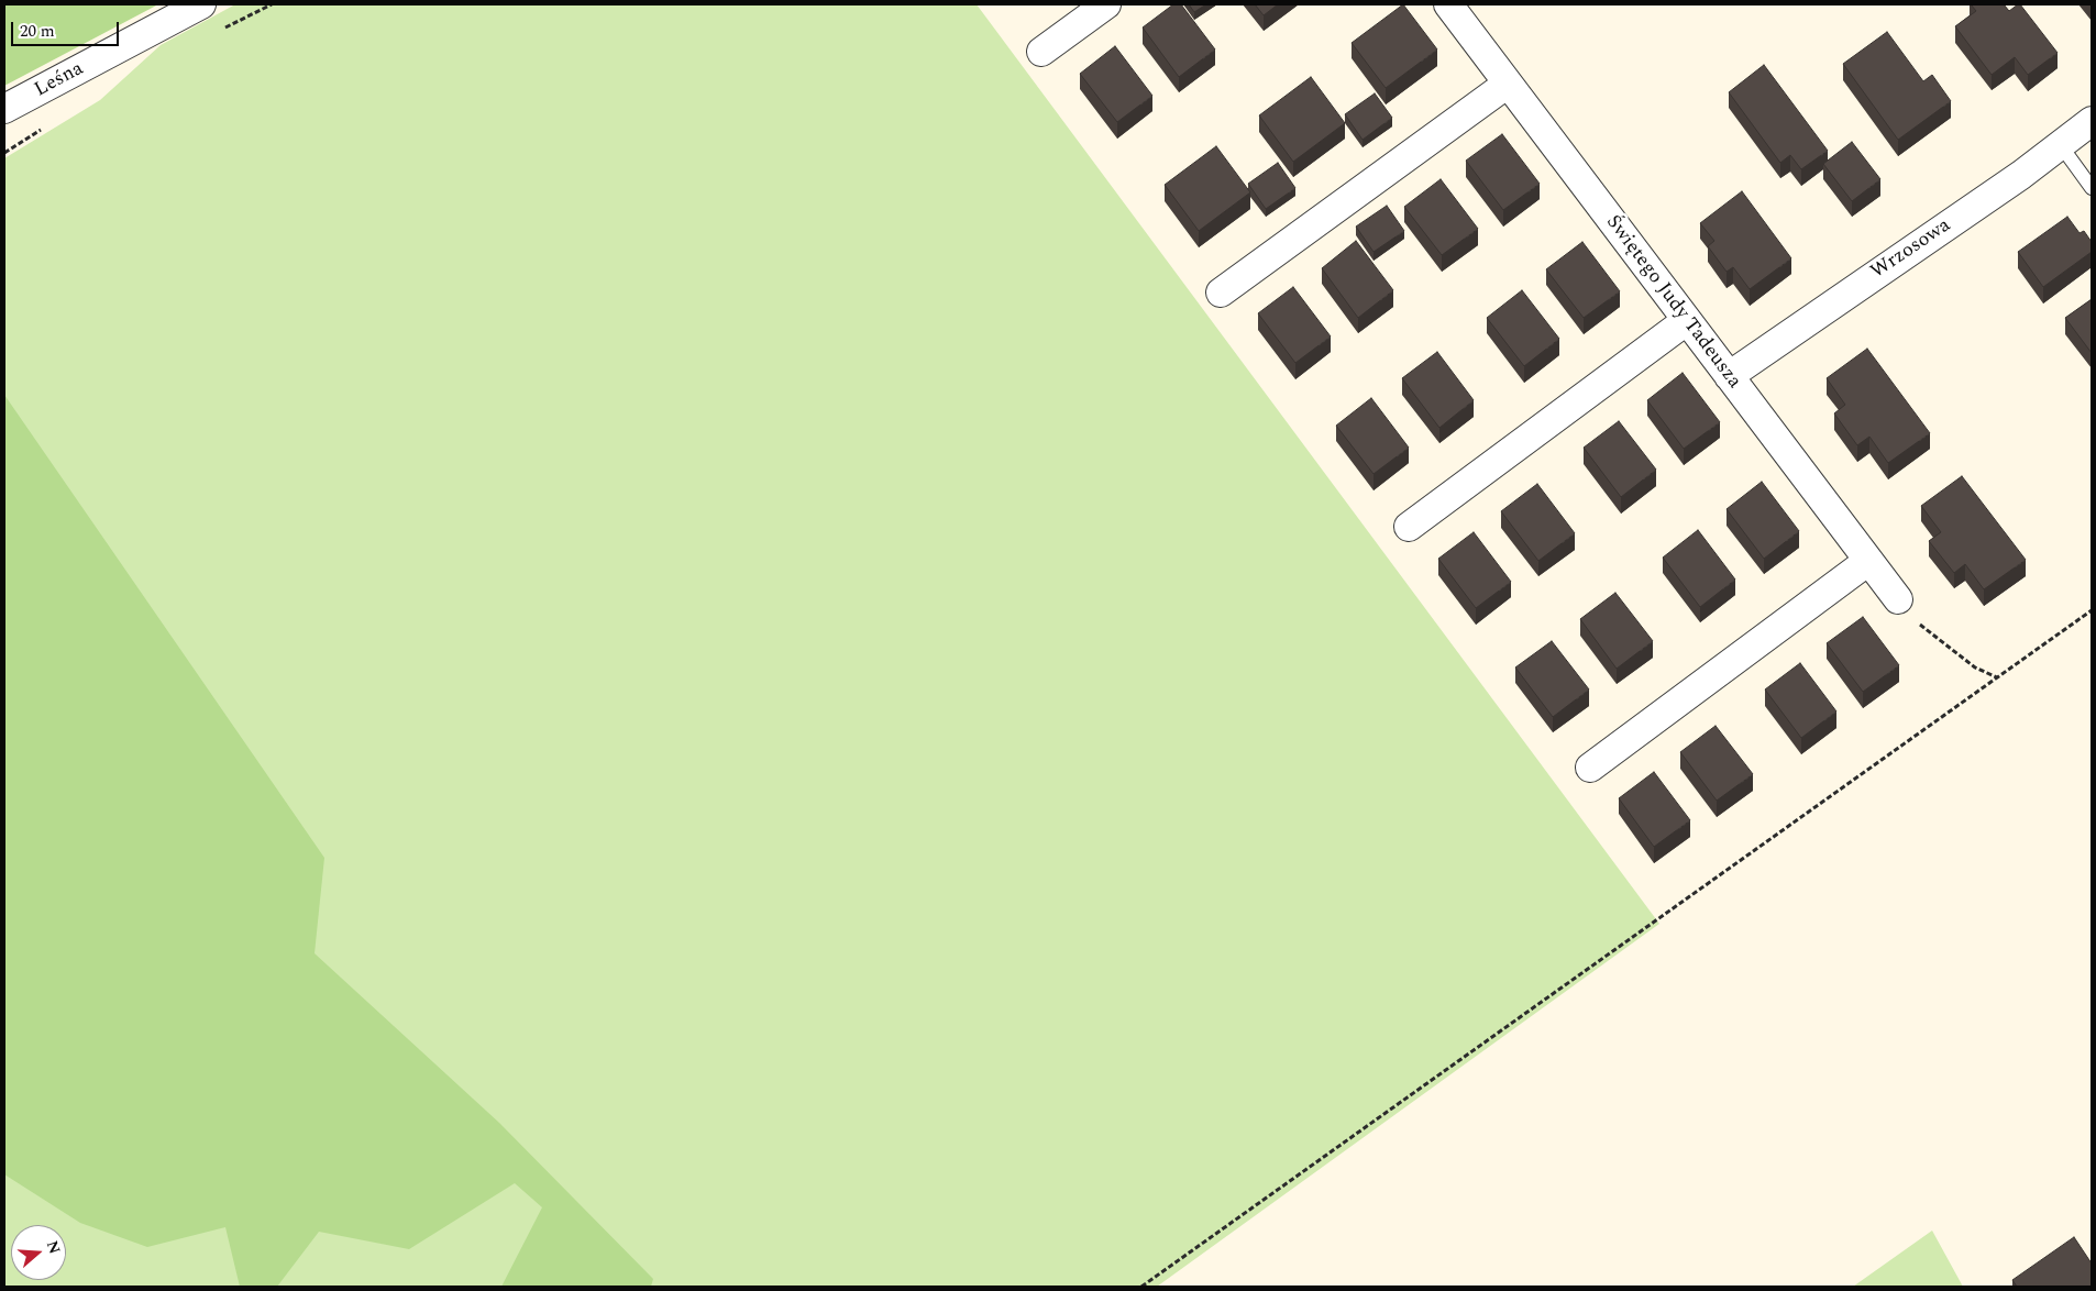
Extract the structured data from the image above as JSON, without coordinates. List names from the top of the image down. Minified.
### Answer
{"streets":{"street":["Leśna","Wrzosowa","Świętego Judy Tadeusza"]},"crossings":[["Wrzosowa","Świętego Judy Tadeusza"]],"scale_bar":"20 m","north":"right"}
